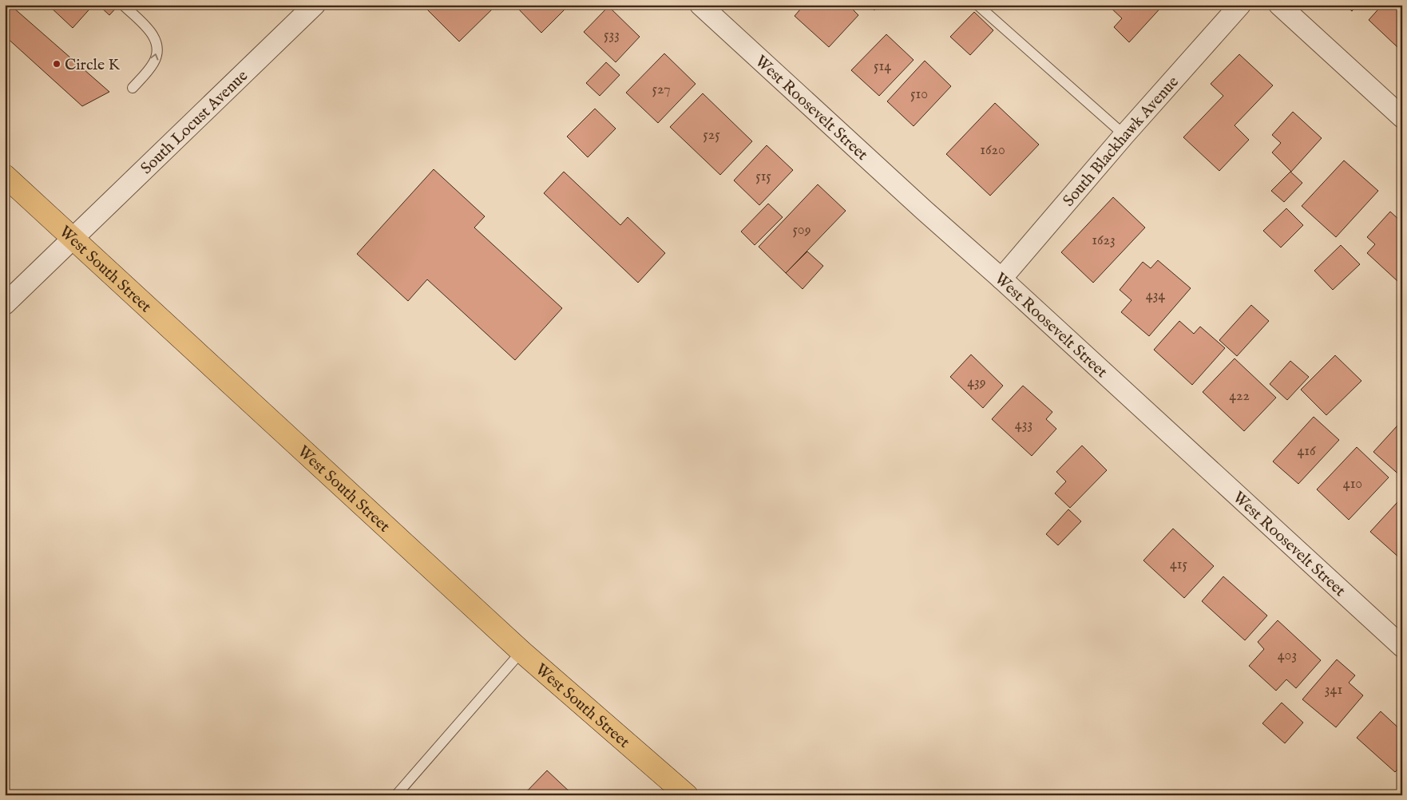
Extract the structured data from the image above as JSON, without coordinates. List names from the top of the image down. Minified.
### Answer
{"streets":{"main road":["West South Street"],"street":["West Roosevelt Street","South Locust Avenue","South Blackhawk Avenue"]},"crossings":[["West Roosevelt Street","South Blackhawk Avenue"],["South Locust Avenue","West South Street"]],"places":["Circle K"],"house_numbers":["533","514","527","510","525","1620","515","509","1623","434","439","422","433","416","410","415","403","341"]}
